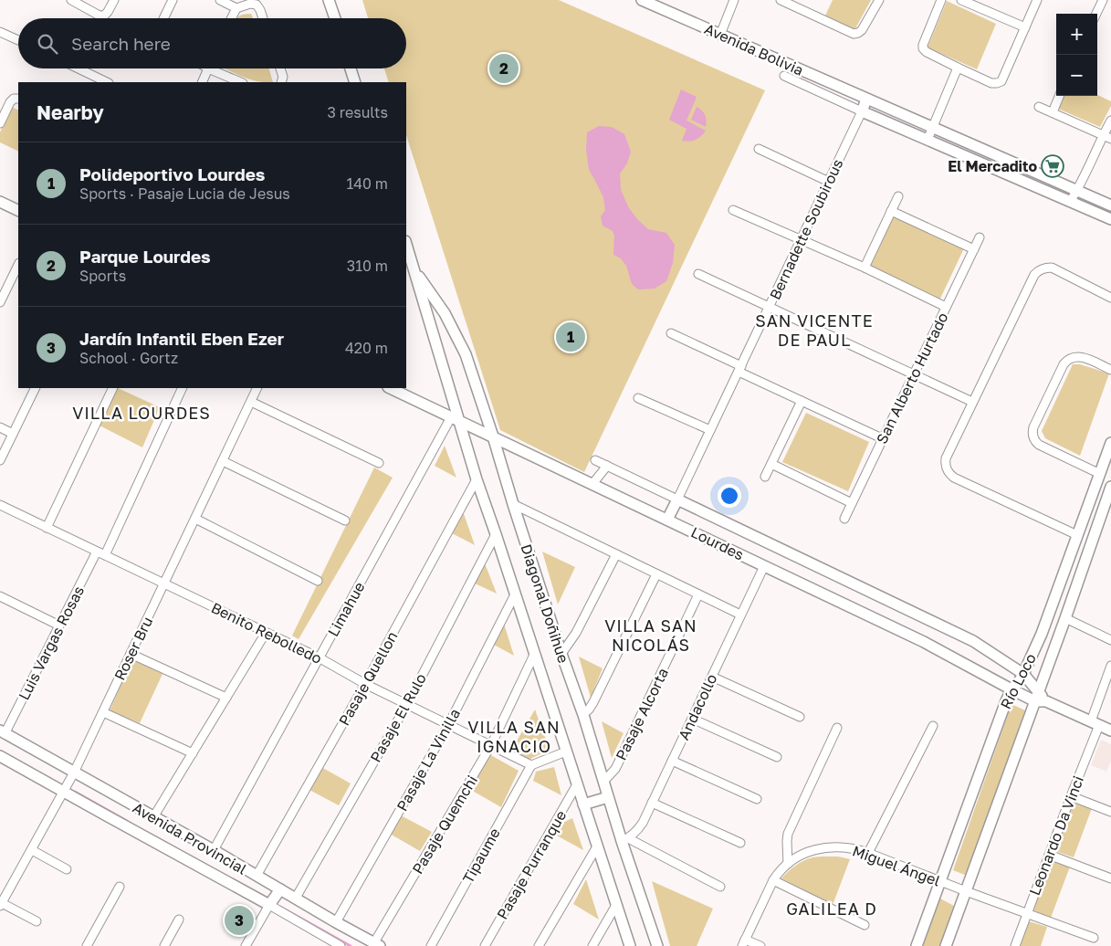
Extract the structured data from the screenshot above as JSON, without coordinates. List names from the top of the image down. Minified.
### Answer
{"streets":{"street":["Avenida Bolivia","Bernadette Soubirous","San Alberto Hurtado","Lourdes","Diagonal Doñihue","Limahue","Benito Rebolledo","Luis Vargas Rosas","Roser Bru","Pasaje Quellon","Río Loco","Andacollo","Pasaje Alcorta","Pasaje El Rulo","Pasaje La Vinilla","Pasaje Quemchi","Leonardo Da Vinci","Avenida Provincial","Tipaume","Pasaje Purranque","Miguel Ángel"]},"crossings":[["Bernadette Soubirous","Lourdes"],["Lourdes","Diagonal Doñihue"],["Lourdes","Limahue"],["Lourdes","Río Loco"],["Lourdes","Andacollo"],["Lourdes","Leonardo Da Vinci"],["Diagonal Doñihue","Limahue"],["Diagonal Doñihue","Pasaje Quellon"],["Diagonal Doñihue","Andacollo"],["Diagonal Doñihue","Pasaje Alcorta"],["Diagonal Doñihue","Pasaje El Rulo"],["Diagonal Doñihue","Pasaje La Vinilla"],["Diagonal Doñihue","Pasaje Quemchi"],["Diagonal Doñihue","Pasaje Purranque"],["Limahue","Benito Rebolledo"],["Limahue","Avenida Provincial"],["Benito Rebolledo","Luis Vargas Rosas"],["Benito Rebolledo","Roser Bru"],["Benito Rebolledo","Pasaje Quellon"],["Benito Rebolledo","Pasaje El Rulo"],["Benito Rebolledo","Pasaje La Vinilla"],["Benito Rebolledo","Pasaje Quemchi"],["Benito Rebolledo","Tipaume"],["Luis Vargas Rosas","Avenida Provincial"],["Roser Bru","Avenida Provincial"],["Pasaje Quellon","Avenida Provincial"],["Río Loco","Miguel Ángel"],["Pasaje El Rulo","Avenida Provincial"],["Pasaje La Vinilla","Avenida Provincial"],["Pasaje Quemchi","Avenida Provincial"],["Leonardo Da Vinci","Miguel Ángel"]],"districts":["SAN VICENTE DE PAUL","VILLA LOURDES","VILLA SAN NICOLÁS","VILLA SAN IGNACIO","GALILEA D"],"places":{"supermarket":["El Mercadito"]},"page":{"map_buttons":["+","−"],"search":"Search here","pins":["2","1","3"],"heading":["Nearby","3 results"],"list":[{"mark":"1","name":"Polideportivo Lourdes","note":"Sports · Pasaje Lucia de Jesus","value":"140 m"},{"mark":"2","name":"Parque Lourdes","note":"Sports","value":"310 m"},{"mark":"3","name":"Jardín Infantil Eben Ezer","note":"School · Gortz","value":"420 m"}]}}
